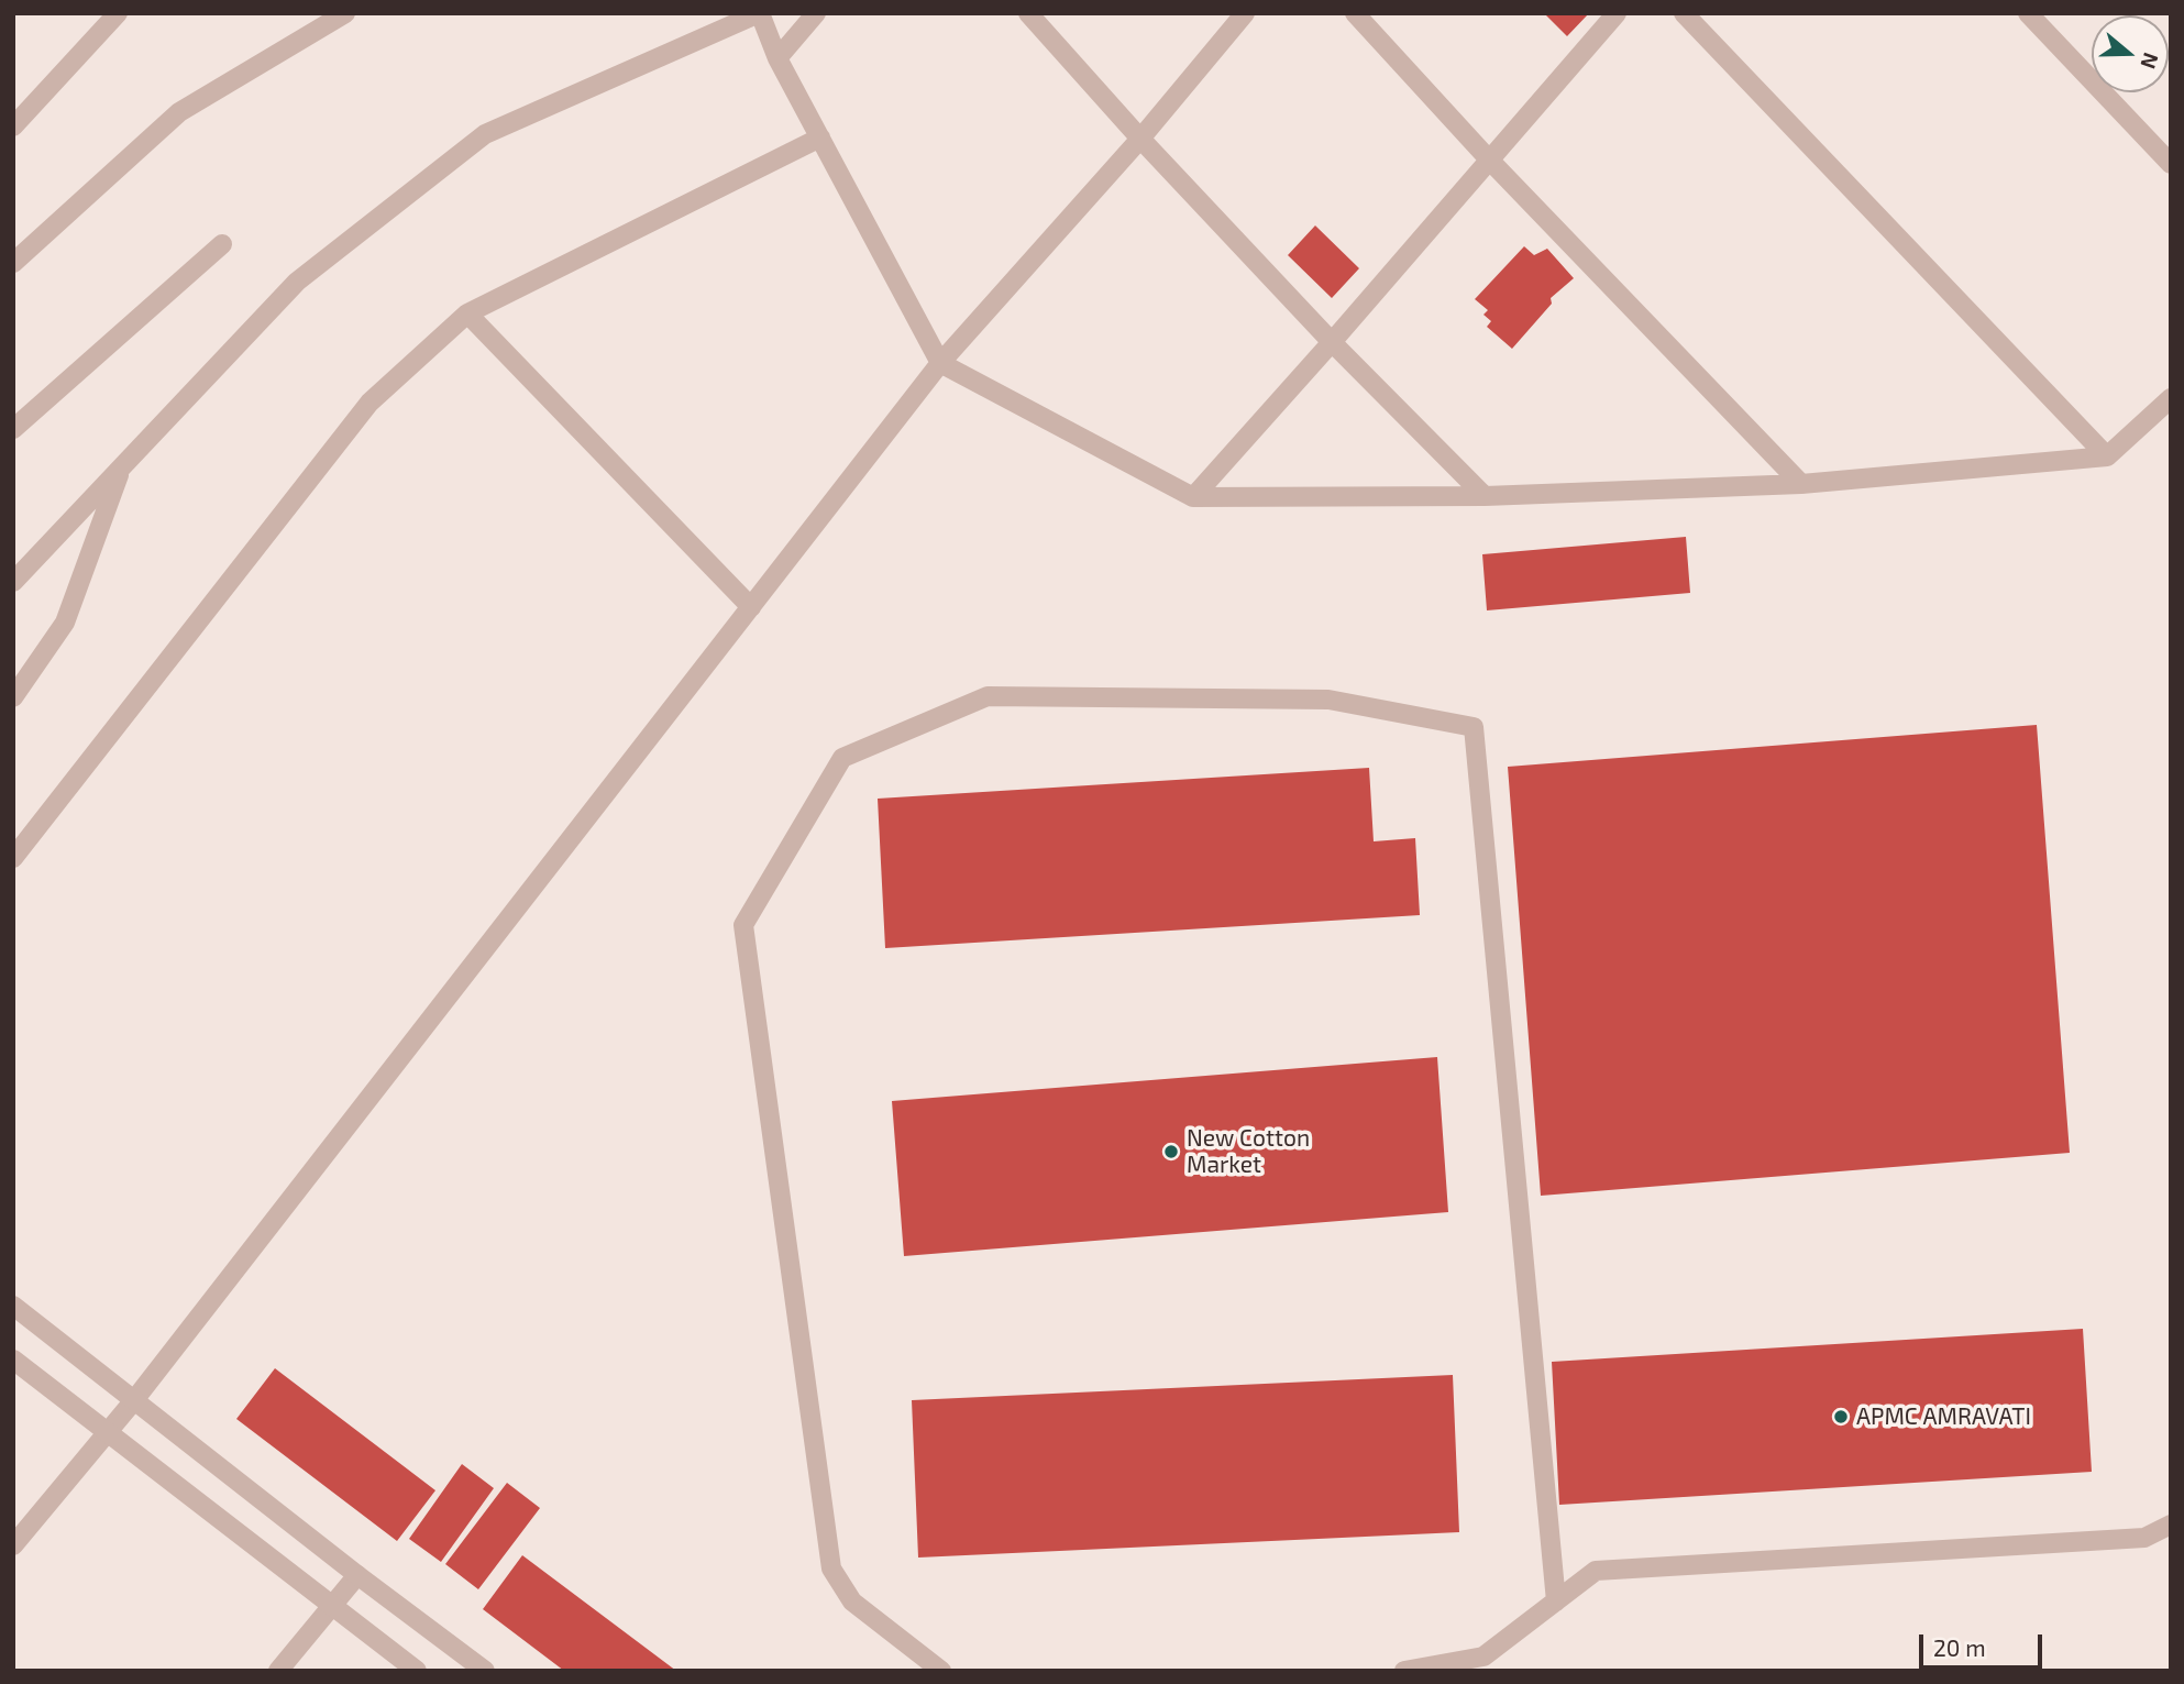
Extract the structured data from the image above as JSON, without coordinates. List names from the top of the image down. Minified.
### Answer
{"places":["New Cotton Market","APMC AMRAVATI"],"scale_bar":"20 m","north":"right"}
